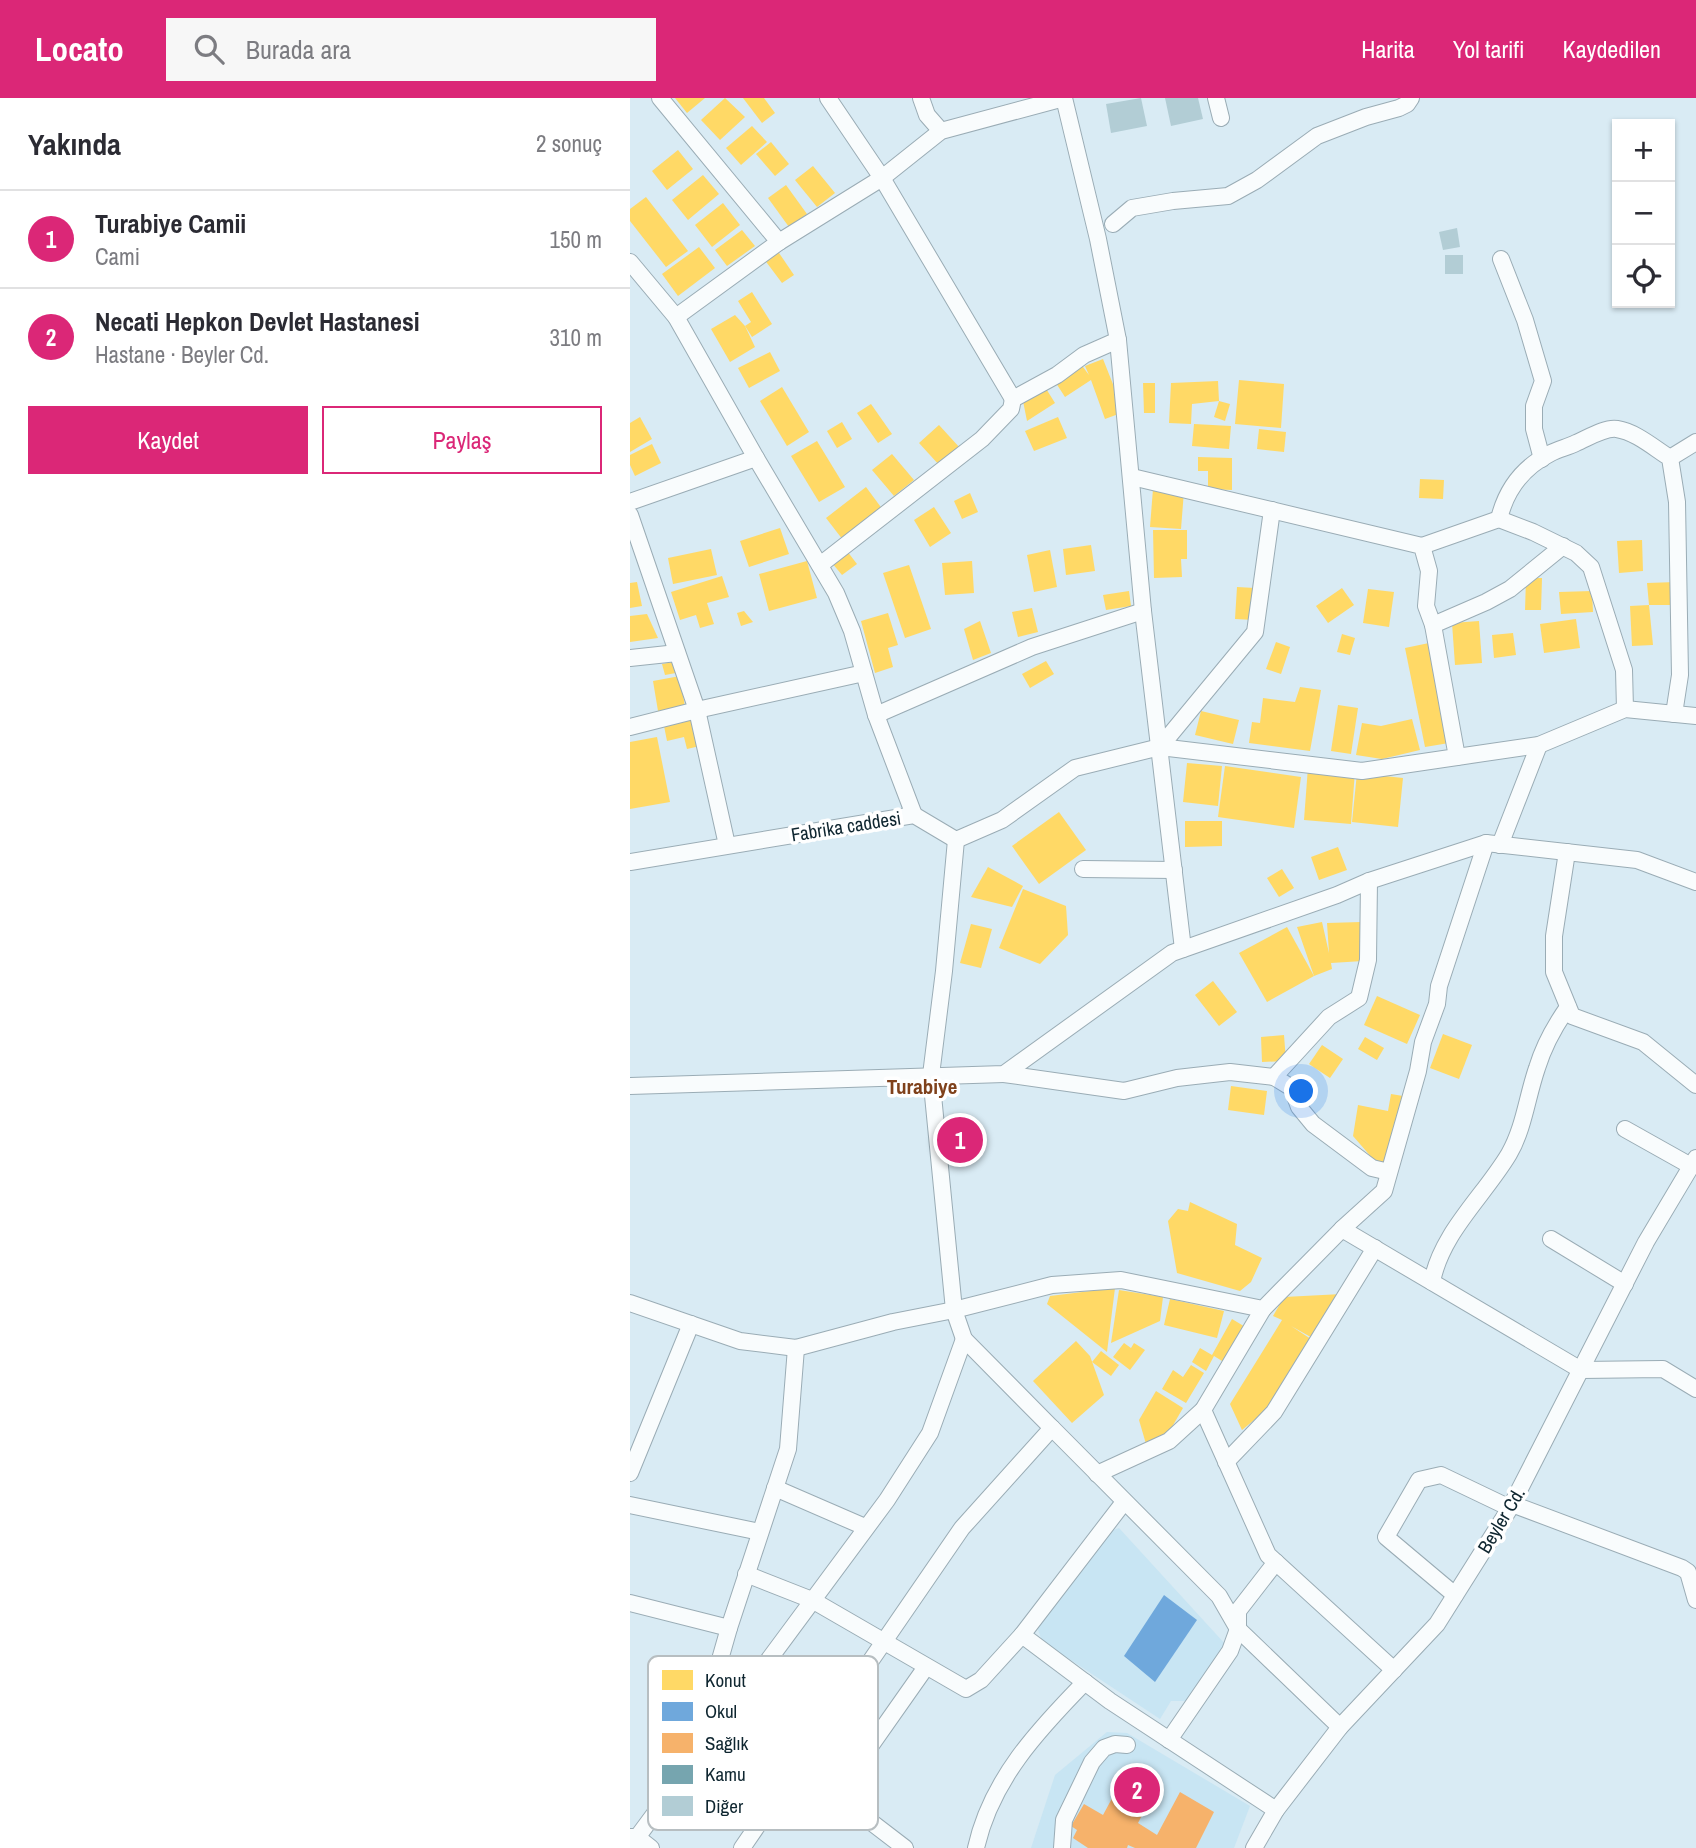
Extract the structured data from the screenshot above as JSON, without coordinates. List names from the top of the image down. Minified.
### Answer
{"streets":{"street":["Fabrika caddesi","Beyler Cd."]},"districts":["Turabiye"],"legend":["Konut","Okul","Sağlık","Kamu","Diğer"],"page":{"header":"Locato","search":"Burada ara","nav":["Harita","Yol tarifi","Kaydedilen"],"heading":["Yakında","2 sonuç"],"map_buttons":["+","−"],"list":[{"mark":"1","name":"Turabiye Camii","note":"Cami","value":"150 m"},{"mark":"2","name":"Necati Hepkon Devlet Hastanesi","note":"Hastane · Beyler Cd.","value":"310 m"}],"buttons":["Kaydet","Paylaş"],"pins":["1","2"]}}
